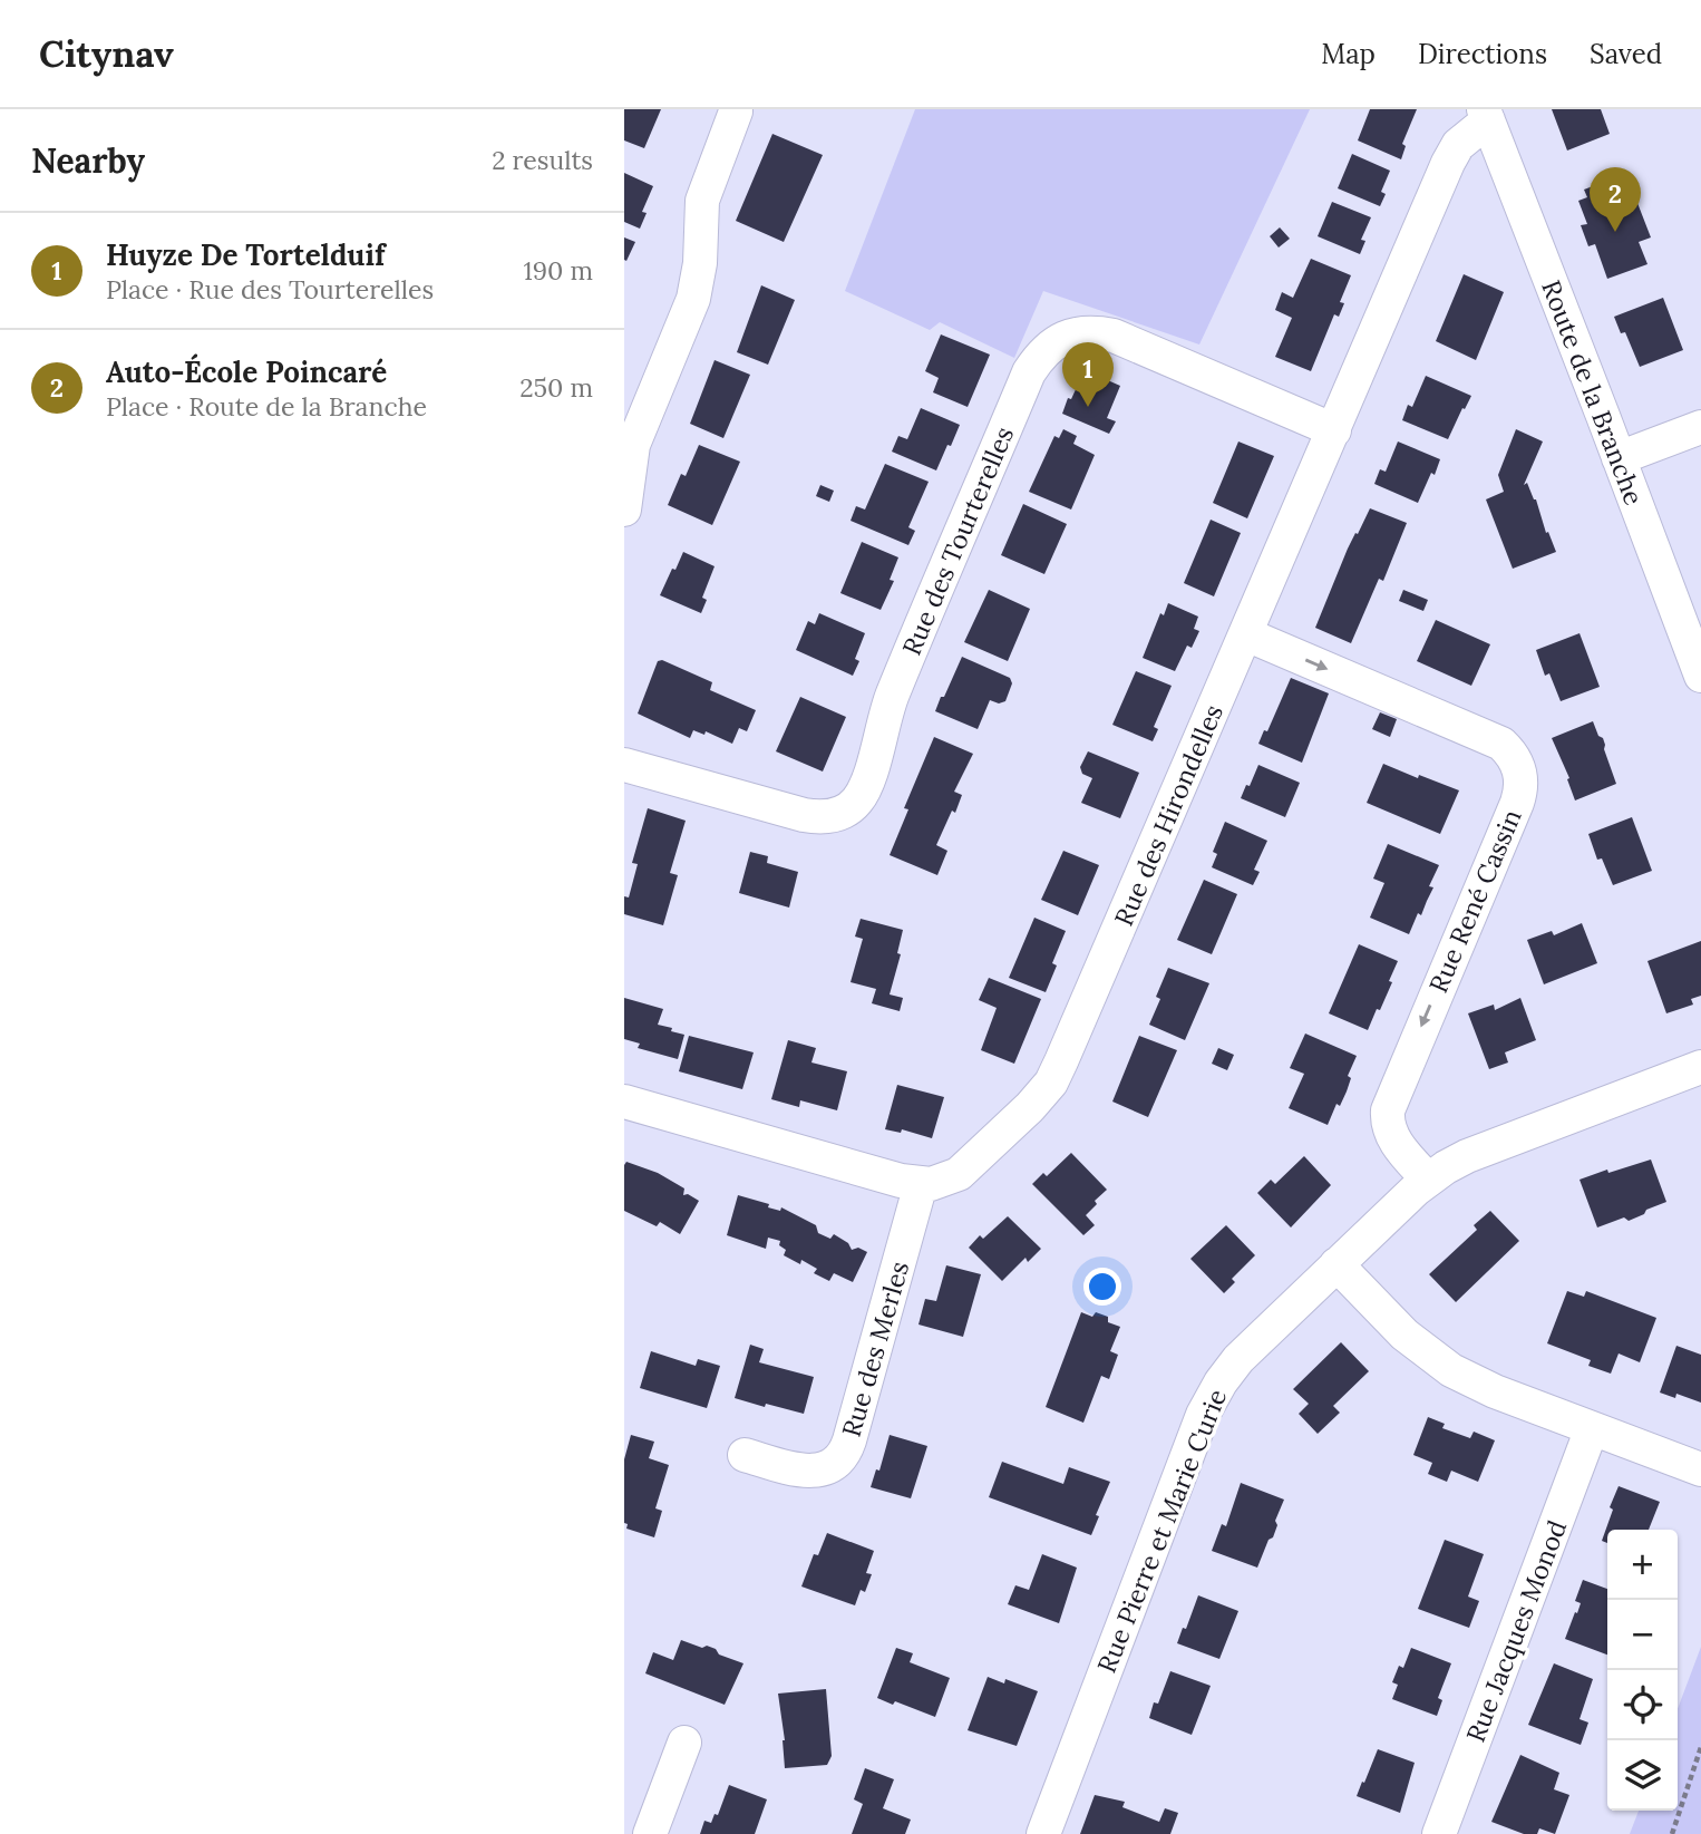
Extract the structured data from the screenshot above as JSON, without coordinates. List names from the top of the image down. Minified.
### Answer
{"streets":{"street":["Route de la Branche","Rue des Tourterelles","Rue des Hirondelles","Rue René Cassin","Rue des Merles","Rue Pierre et Marie Curie","Rue Jacques Monod"]},"crossings":[["Route de la Branche","Rue des Hirondelles"],["Rue des Tourterelles","Rue des Hirondelles"],["Rue des Hirondelles","Rue René Cassin"],["Rue des Hirondelles","Rue des Merles"],["Rue René Cassin","Rue Pierre et Marie Curie"]],"page":{"header":"Citynav","nav":["Map","Directions","Saved"],"heading":["Nearby","2 results"],"pins":["2","1"],"list":[{"mark":"1","name":"Huyze De Tortelduif","note":"Place · Rue des Tourterelles","value":"190 m"},{"mark":"2","name":"Auto-École Poincaré","note":"Place · Route de la Branche","value":"250 m"}],"map_buttons":["+","−"]}}
